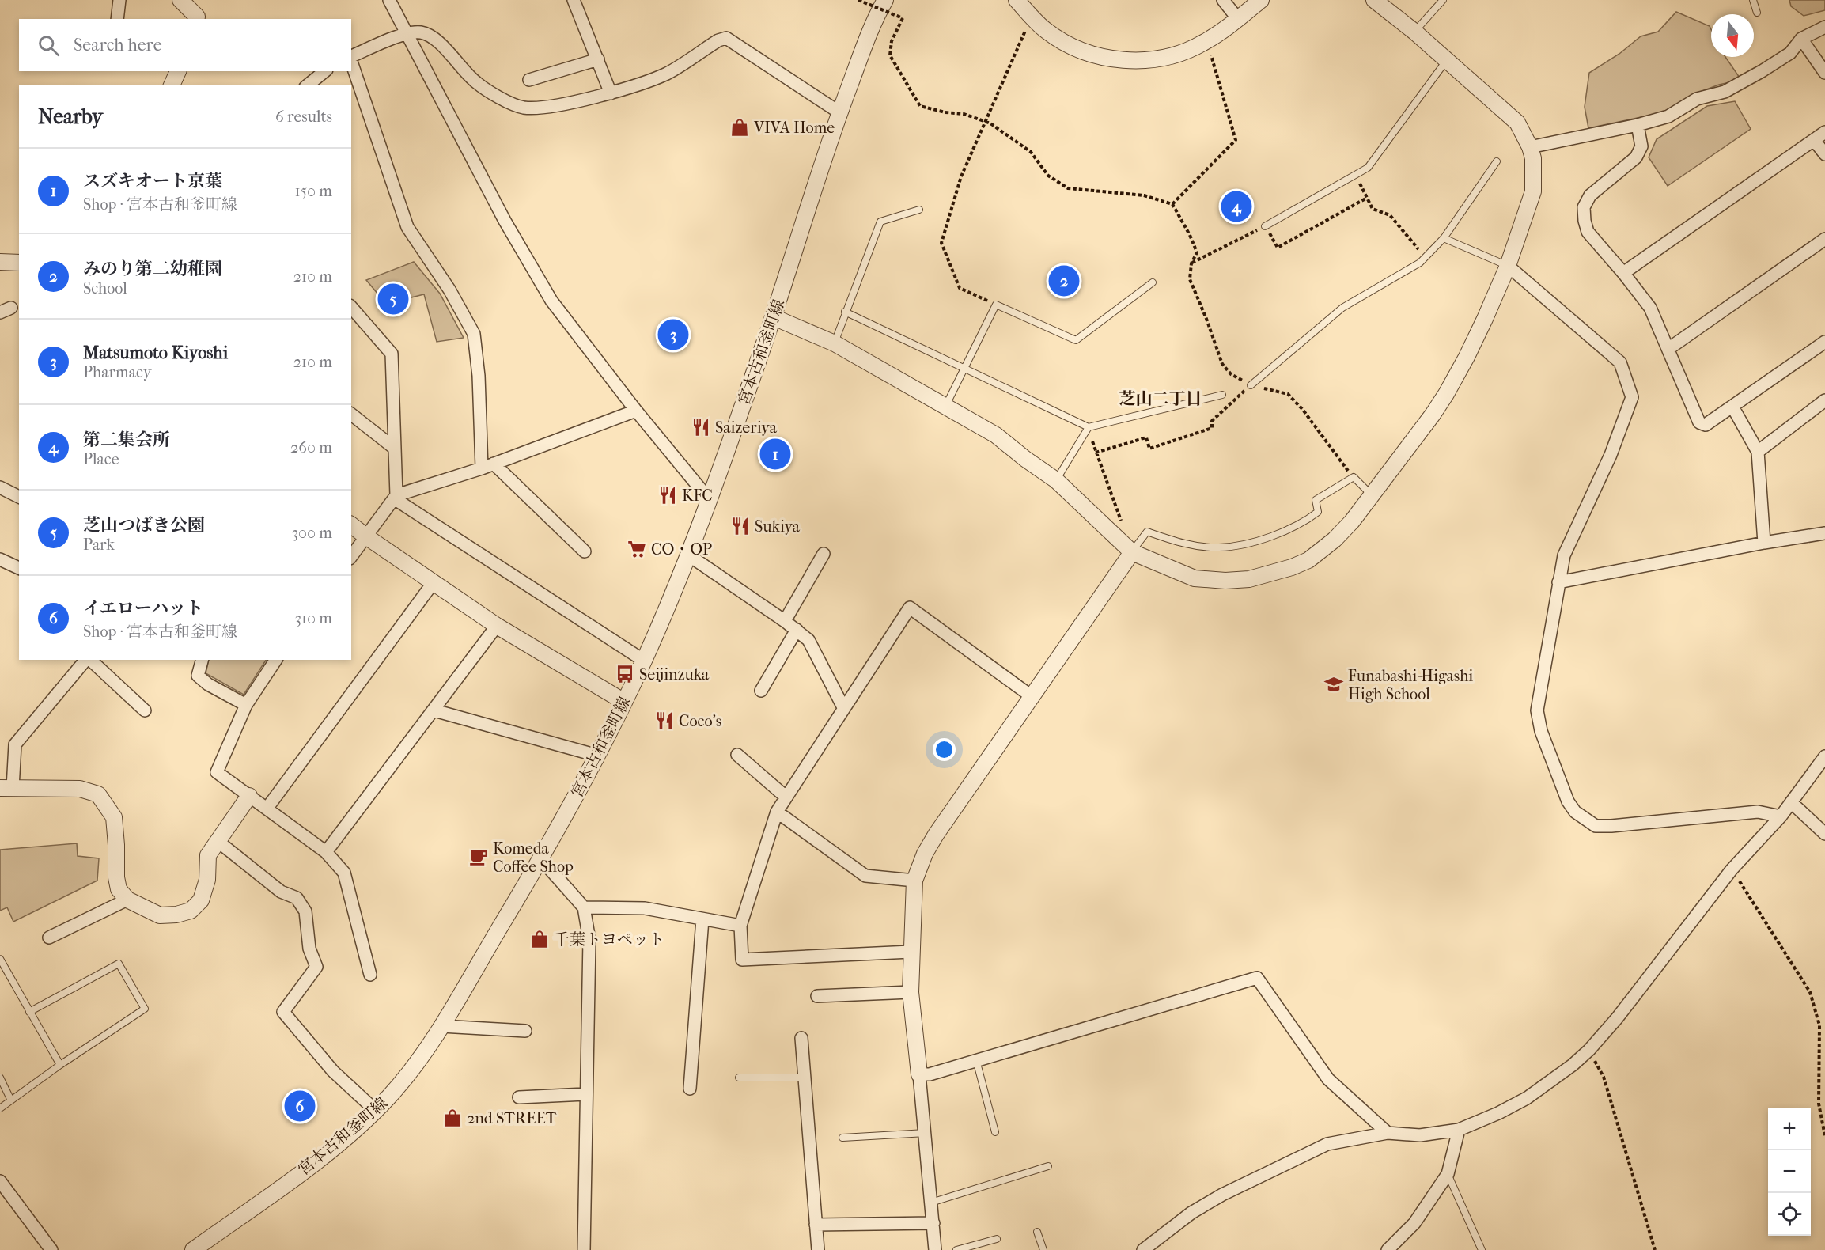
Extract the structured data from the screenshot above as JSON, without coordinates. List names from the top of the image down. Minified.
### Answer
{"streets":{"street":["宮本古和釜町線"]},"districts":["芝山二丁目"],"places":{"shop":["VIVA Home","千葉トヨペット","2nd STREET"],"restaurant":["Saizeriya","KFC","Sukiya","Coco's"],"supermarket":["CO・OP"],"bus stop":["Seijinzuka"],"school or university":["Funabashi-Higashi High School"],"cafe":["Komeda Coffee Shop"]},"north":"bottom","page":{"search":"Search here","heading":["Nearby","6 results"],"list":[{"mark":"1","name":"スズキオート京葉","note":"Shop · 宮本古和釜町線","value":"150 m"},{"mark":"2","name":"みのり第二幼稚園","note":"School","value":"210 m"},{"mark":"3","name":"Matsumoto Kiyoshi","note":"Pharmacy","value":"210 m"},{"mark":"4","name":"第二集会所","note":"Place","value":"260 m"},{"mark":"5","name":"芝山つばき公園","note":"Park","value":"300 m"},{"mark":"6","name":"イエローハット","note":"Shop · 宮本古和釜町線","value":"310 m"}],"pins":["4","2","5","3","1","6"],"map_buttons":["+","−"]}}
